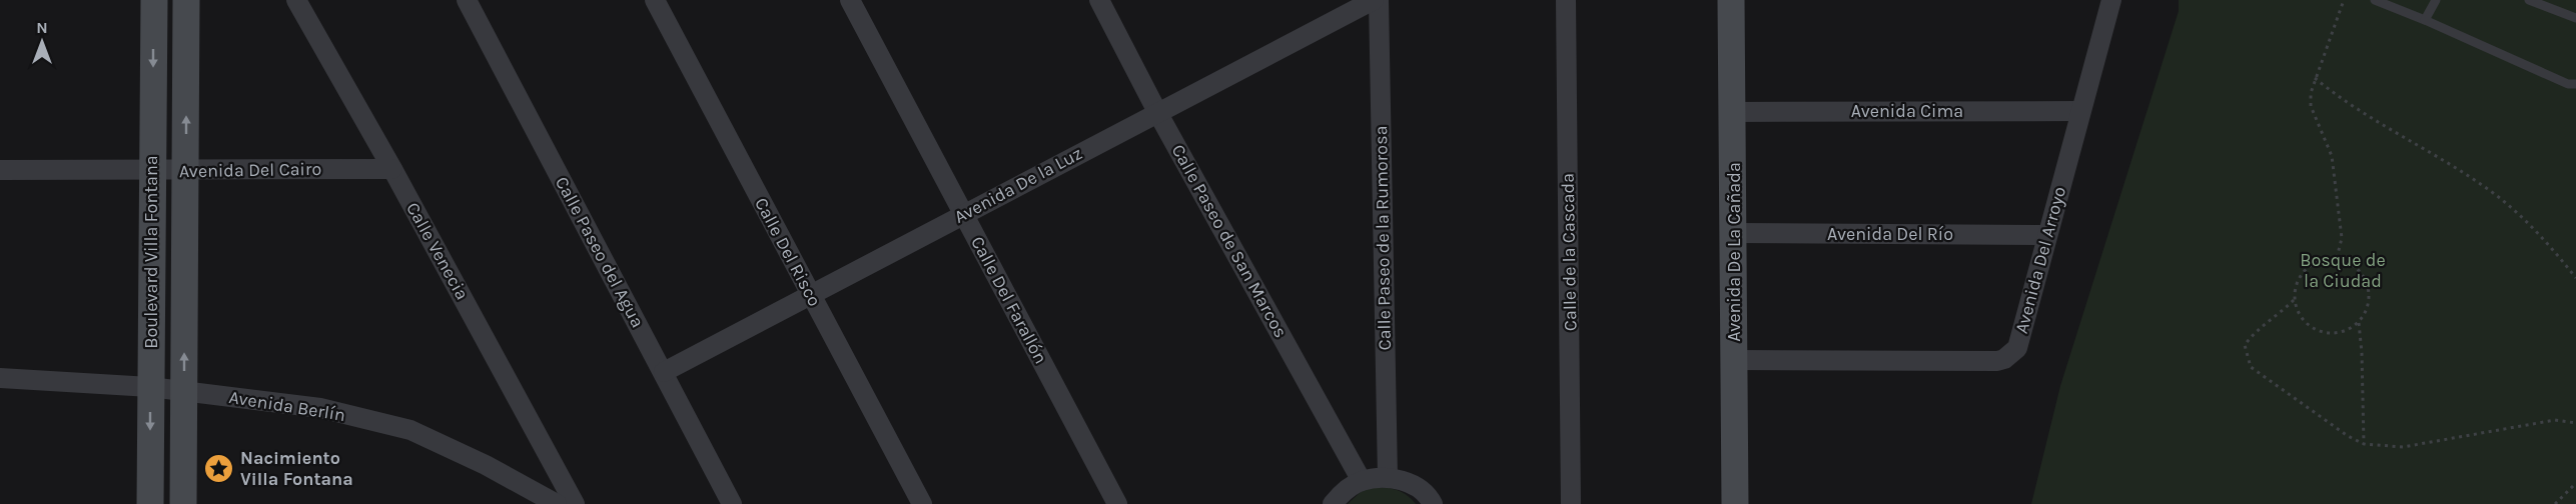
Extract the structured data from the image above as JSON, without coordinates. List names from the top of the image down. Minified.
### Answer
{"streets":{"street":["Avenida Cima","Avenida Del Cairo","Avenida De la Luz","Avenida Del Río","Calle Paseo de la Rumorosa","Calle Paseo de San Marcos","Calle Venecia","Boulevard Villa Fontana","Calle Paseo del Agua","Calle Del Risco","Calle de la Cascada","Avenida De La Cañada","Avenida Del Arroyo","Calle Del Farallón","Avenida Berlín"]},"crossings":[["Avenida Cima","Avenida De La Cañada"],["Avenida Cima","Avenida Del Arroyo"],["Avenida Del Cairo","Calle Venecia"],["Avenida Del Cairo","Boulevard Villa Fontana"],["Avenida De la Luz","Calle Paseo de San Marcos"],["Avenida De la Luz","Calle Paseo del Agua"],["Avenida De la Luz","Calle Del Risco"],["Avenida De la Luz","Calle Del Farallón"],["Avenida Del Río","Avenida De La Cañada"],["Avenida Del Río","Avenida Del Arroyo"],["Boulevard Villa Fontana","Avenida Berlín"],["Avenida De La Cañada","Avenida Del Arroyo"]],"parks":["Bosque de la Ciudad"],"places":{"place":["Nacimiento Villa Fontana"]},"north":"top"}
